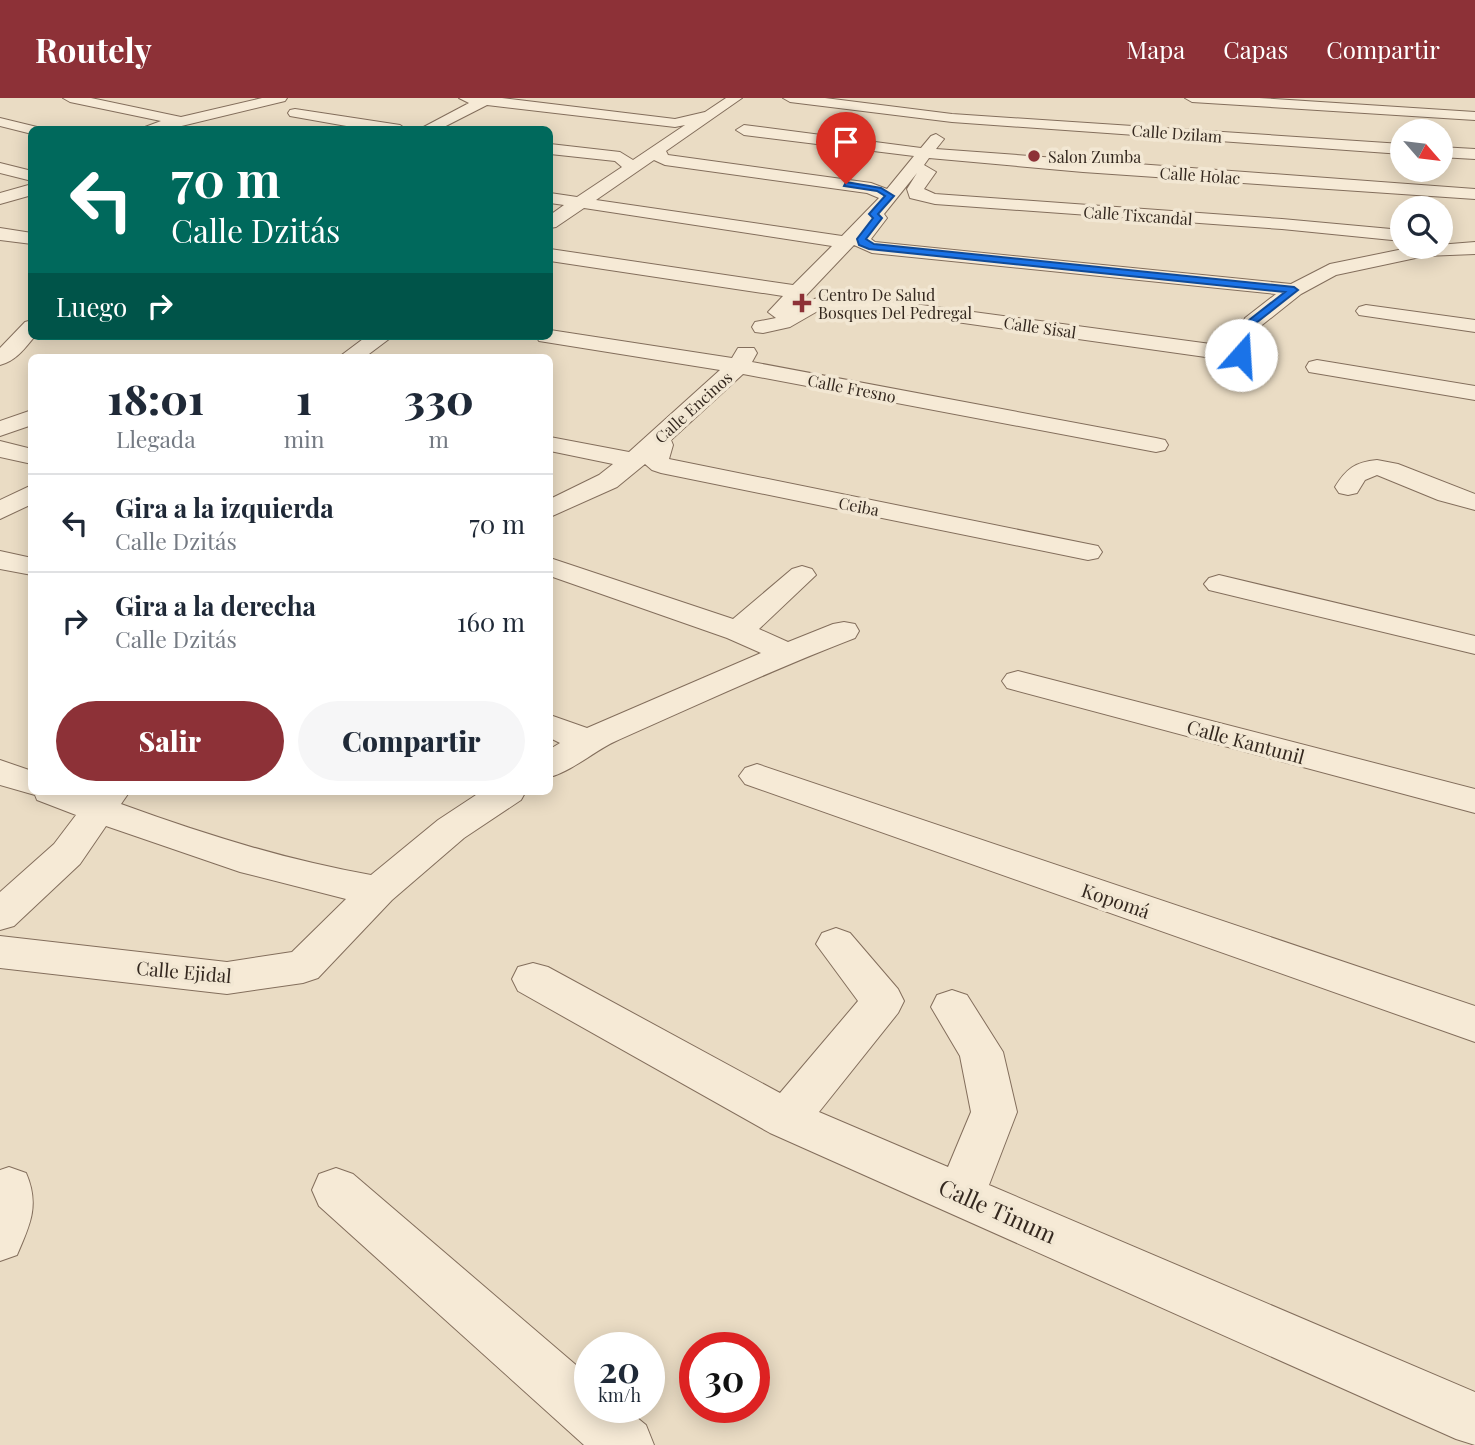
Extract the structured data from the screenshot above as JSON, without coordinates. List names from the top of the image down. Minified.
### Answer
{"streets":{"street":["Calle Dzilam","Calle Holac","Calle Tixcandal","Calle Sisal","Calle Fresno","Calle Encinos","Ceiba","Calle Kantunil","Kopomá","Calle Ejidal","Calle Tinum"]},"crossings":[["Calle Dzilam","Calle Holac"],["Calle Dzilam","Calle Encinos"],["Calle Holac","Calle Tixcandal"],["Calle Holac","Calle Encinos"],["Calle Tixcandal","Calle Encinos"],["Calle Sisal","Calle Encinos"],["Calle Fresno","Calle Encinos"],["Calle Encinos","Ceiba"]],"places":{"other":["Salon Zumba"],"health":["Centro De Salud Bosques Del Pedregal"]},"north":"bottom right","page":{"header":"Routely","nav":["Mapa","Capas","Compartir"],"turn":["70 m","Calle Dzitás"],"then":"Luego","eta":["18:01","Llegada","1","min","330","m"],"list":[{"name":"Gira a la izquierda","note":"Calle Dzitás","value":"70 m"},{"name":"Gira a la derecha","note":"Calle Dzitás","value":"160 m"}],"buttons":["Salir","Compartir"],"speed":"20 km/h","limit":"30"}}
